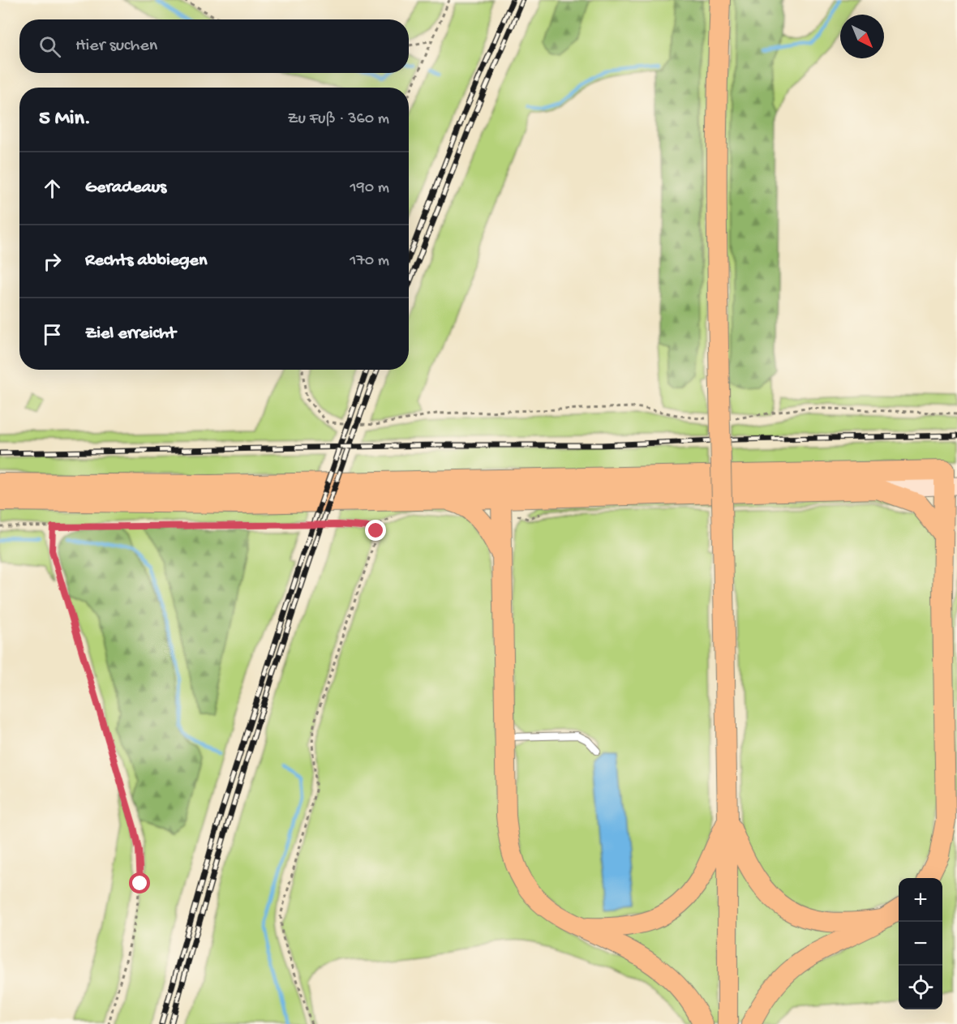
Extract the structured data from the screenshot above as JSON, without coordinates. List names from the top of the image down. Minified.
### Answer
{"north":"bottom right","page":{"search":"Hier suchen","heading":["5 Min.","Zu Fuß · 360 m"],"list":[["Geradeaus","190 m"],["Rechts abbiegen","170 m"],"Ziel erreicht"],"map_buttons":["+","−"]}}
